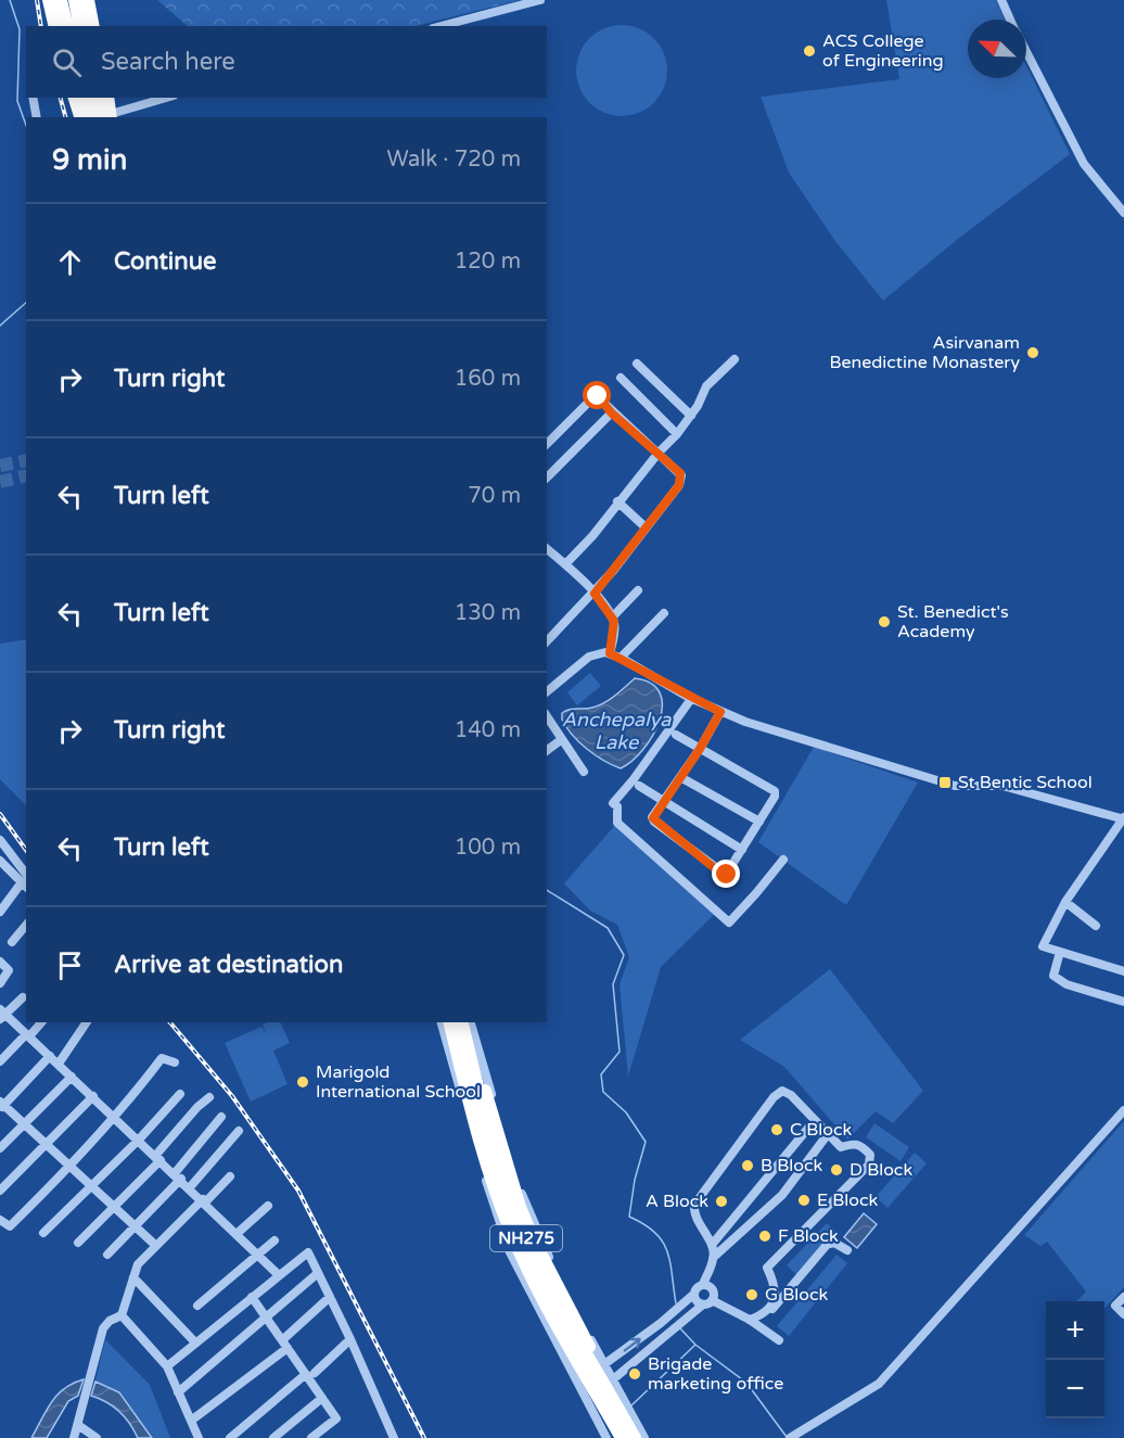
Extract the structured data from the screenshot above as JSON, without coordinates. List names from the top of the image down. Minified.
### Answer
{"streets":{"highway":["NH275"]},"water":["Anchepalya Lake"],"places":{"other":["ACS College of Engineering","Asirvanam Benedictine Monastery","St. Benedict's Academy","Marigold International School","C Block","B Block","D Block","E Block","A Block","F Block","G Block","Brigade marketing office"],"transit":["St Bentic School"]},"north":"top left","page":{"search":"Search here","heading":["9 min","Walk · 720 m"],"list":[["Continue","120 m"],["Turn right","160 m"],["Turn left","70 m"],["Turn left","130 m"],["Turn right","140 m"],["Turn left","100 m"],"Arrive at destination"],"map_buttons":["+","−"]}}
